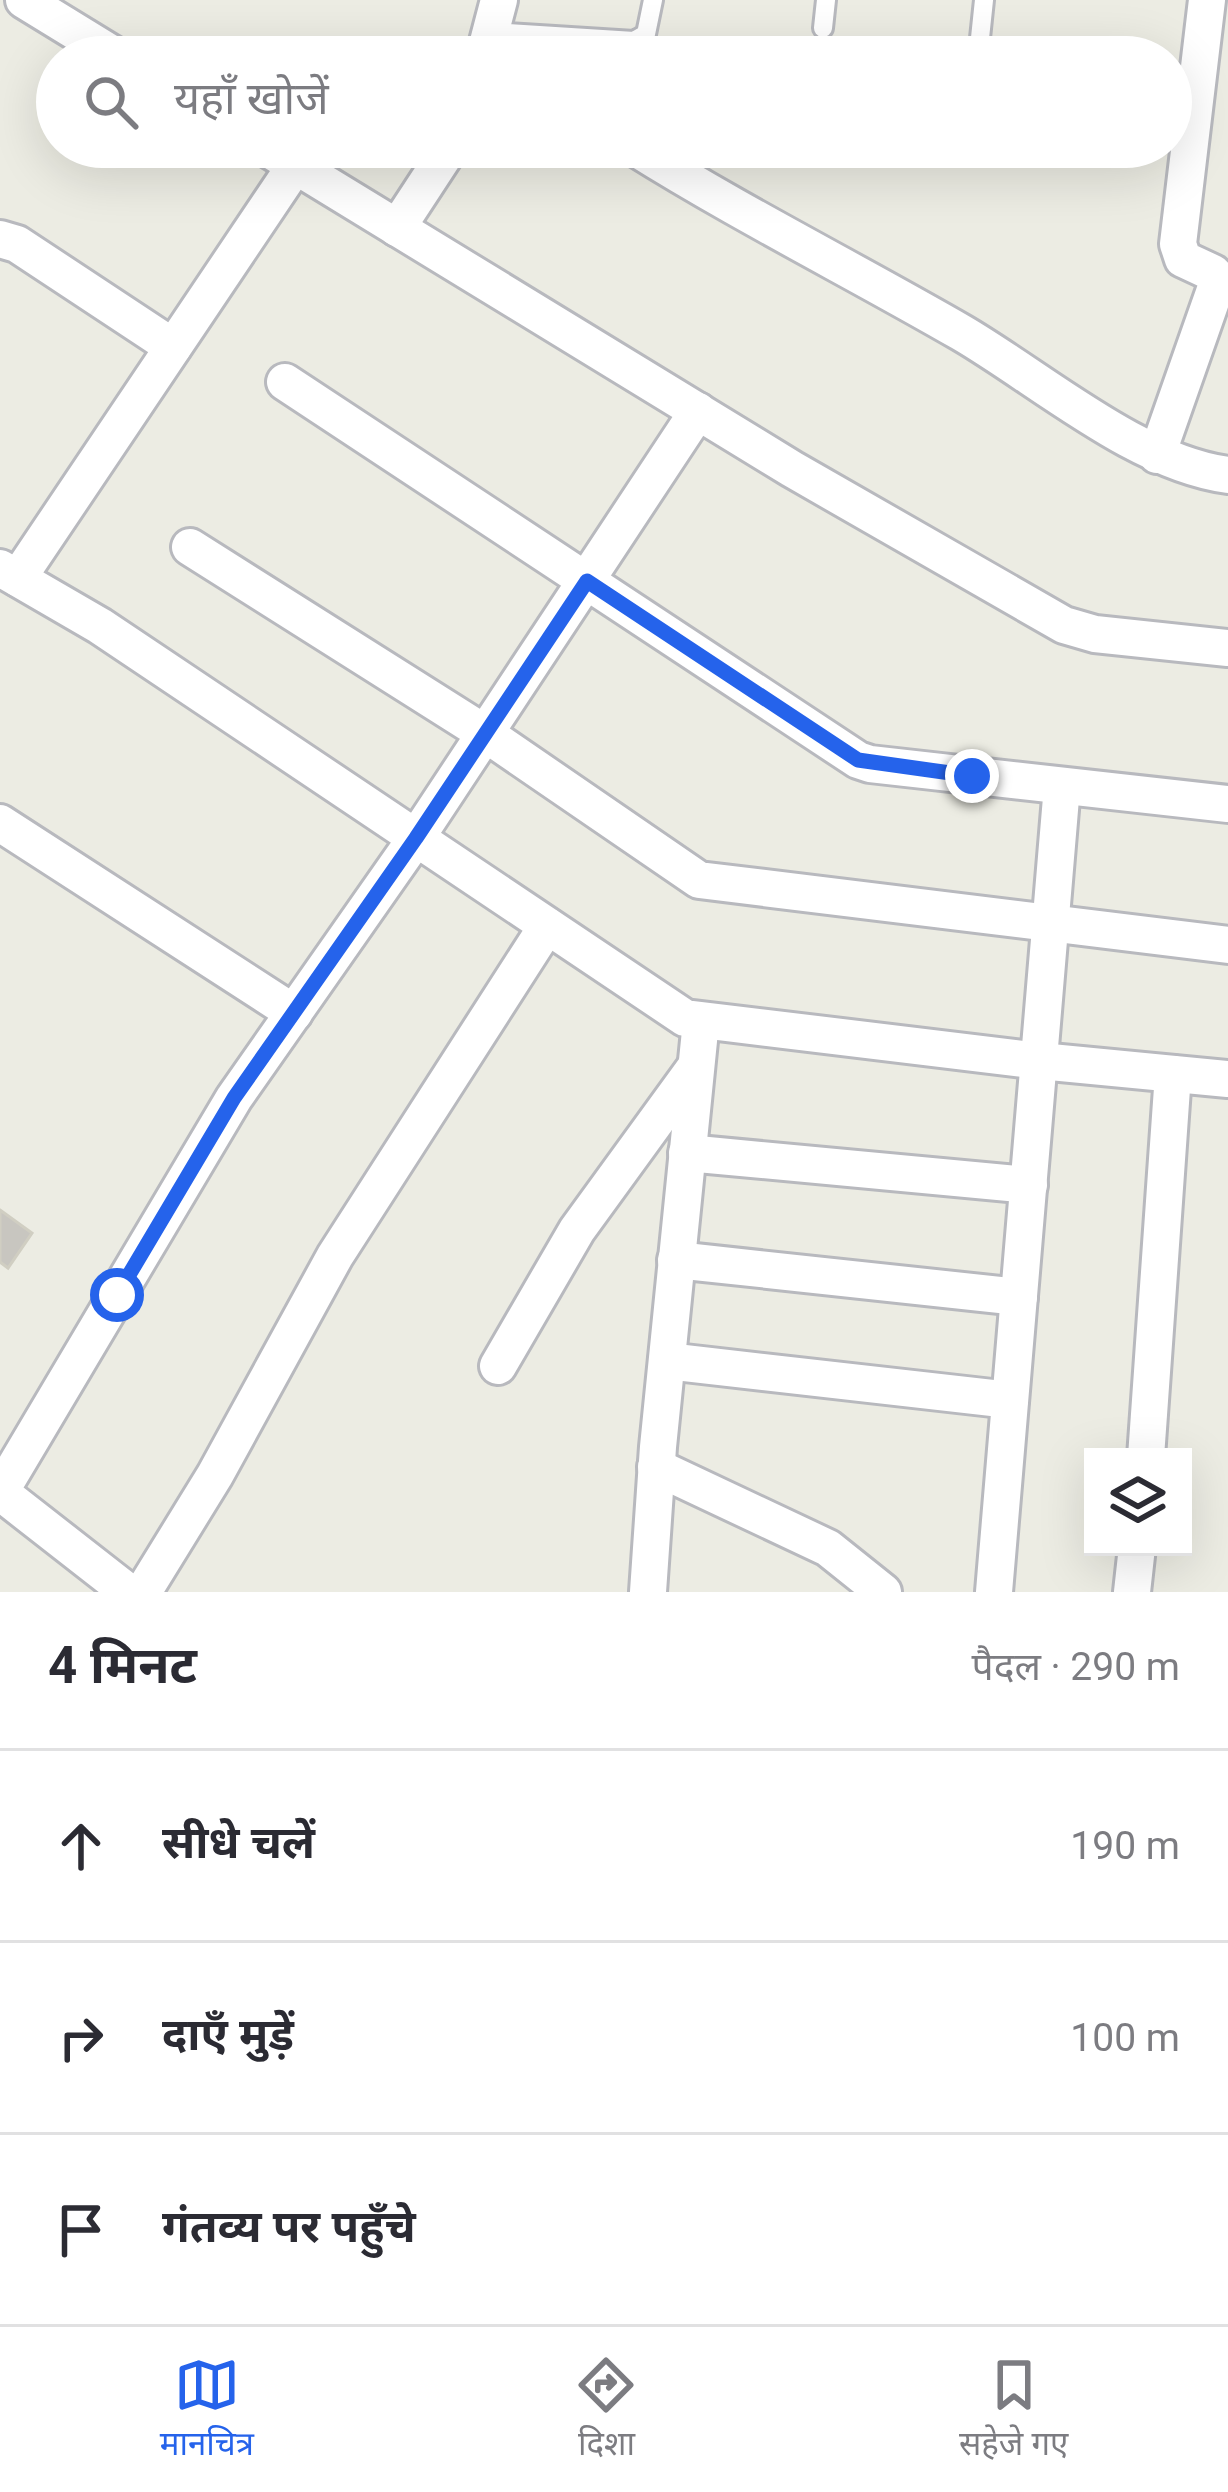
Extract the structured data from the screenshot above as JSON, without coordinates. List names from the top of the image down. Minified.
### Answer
{"page":{"search":"यहाँ खोजें","heading":["4 मिनट","पैदल · 290 m"],"list":[["सीधे चलें","190 m"],["दाएँ मुड़ें","100 m"],"गंतव्य पर पहुँचे"],"nav":["मानचित्र","दिशा","सहेजे गए"]}}
